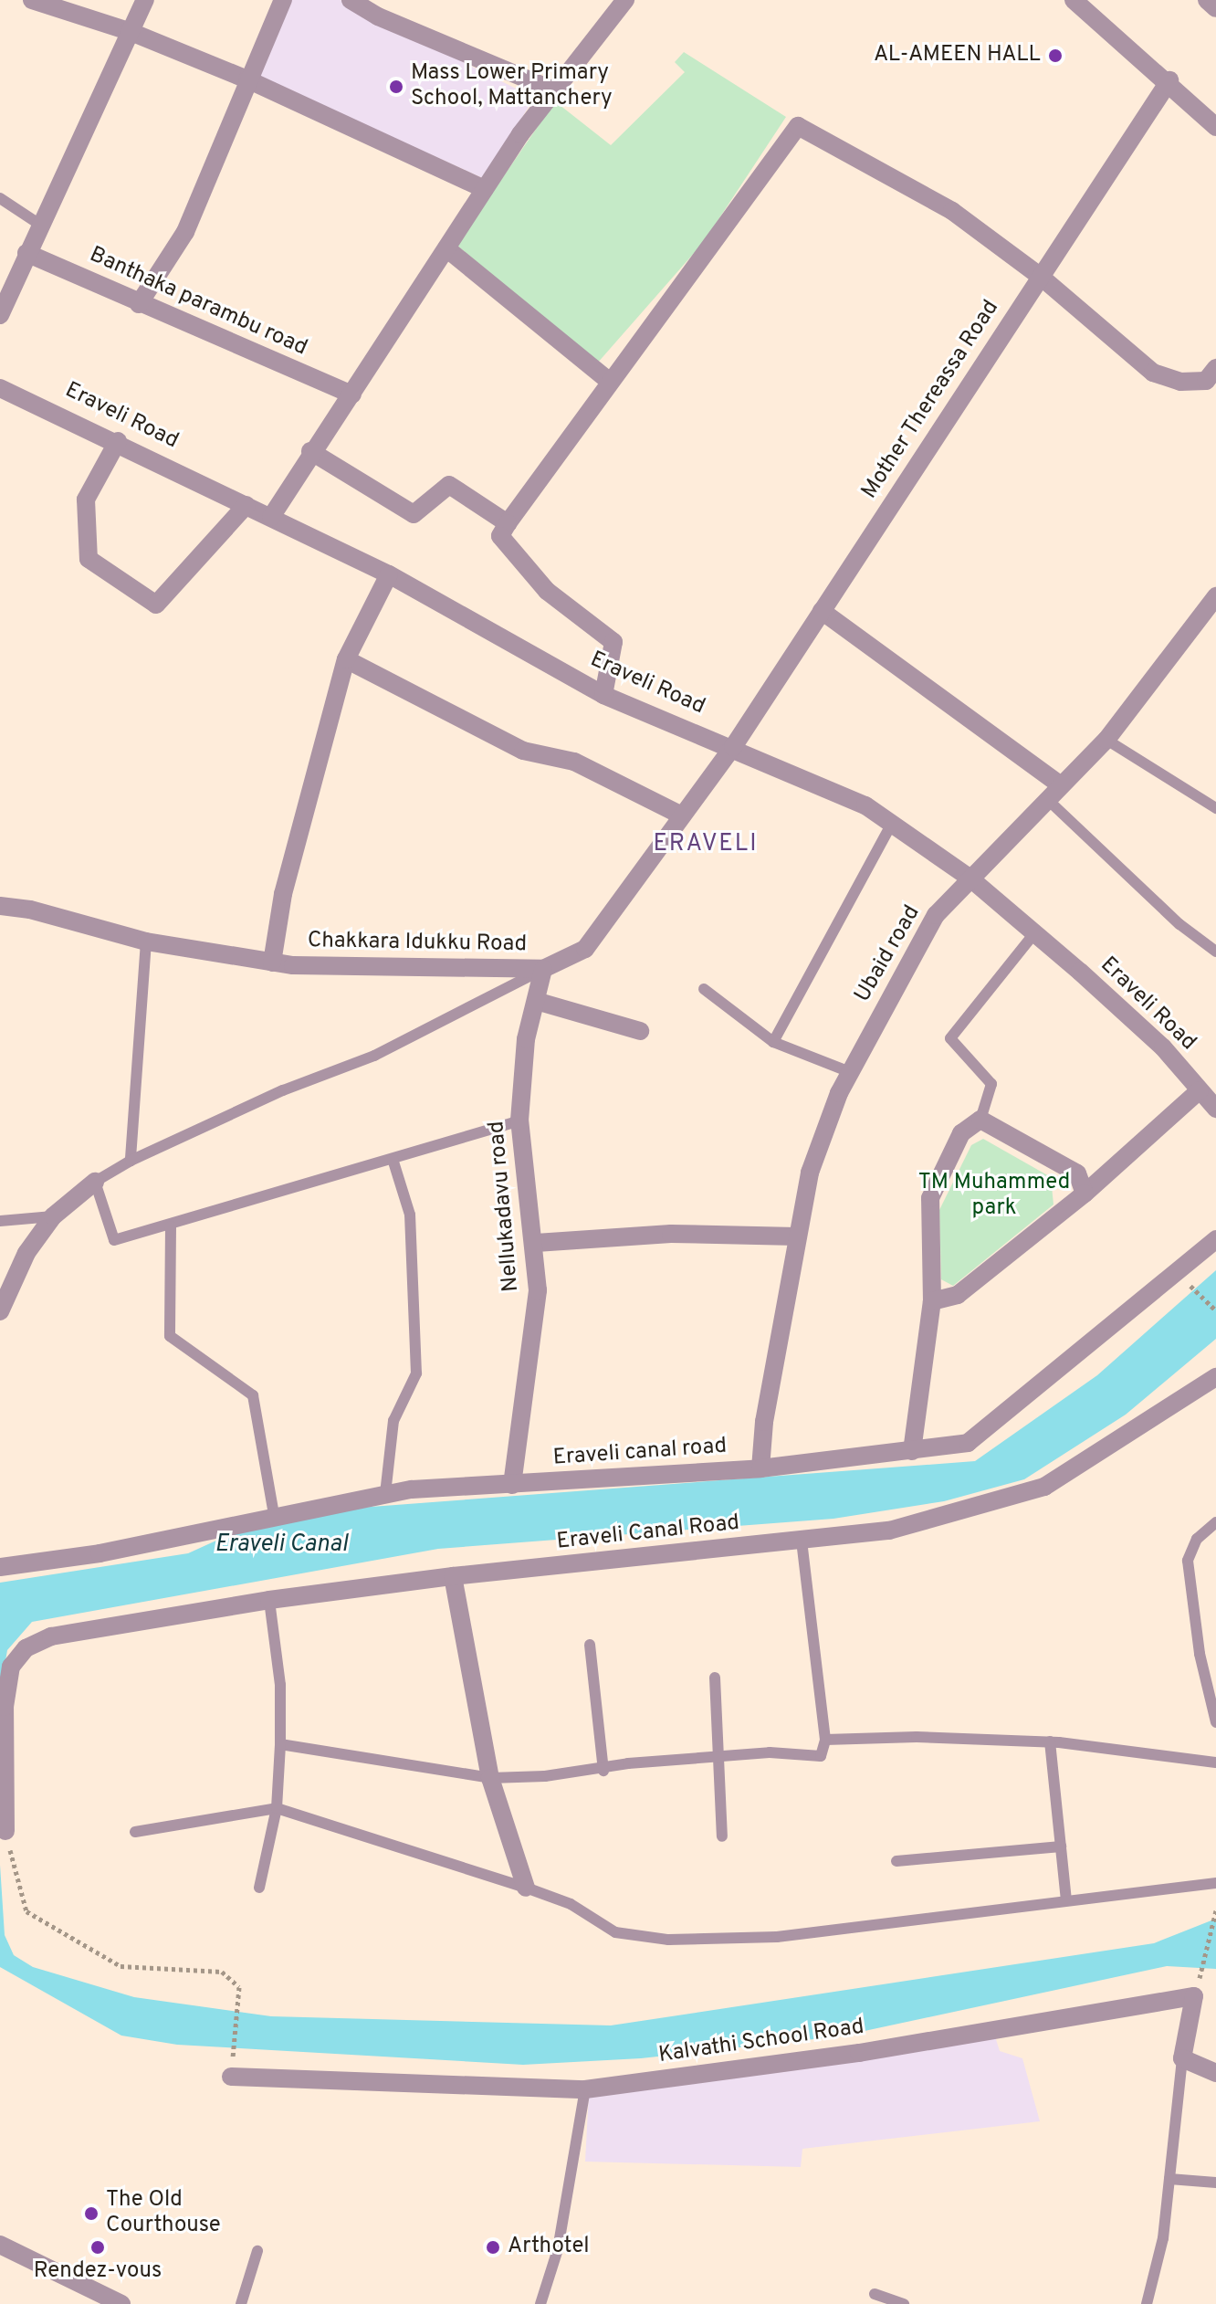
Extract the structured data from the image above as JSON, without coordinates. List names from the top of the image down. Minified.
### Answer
{"streets":{"street":["Banthaka parambu road","Mother Thereassa Road","Eraveli Road","Chakkara Idukku Road","Ubaid road","Nellukadavu road","Eraveli canal road","Eraveli Canal Road","Kalvathi School Road"]},"crossings":[["Mother Thereassa Road","Eraveli Road"],["Mother Thereassa Road","Chakkara Idukku Road"],["Eraveli Road","Chakkara Idukku Road"],["Eraveli Road","Ubaid road"],["Chakkara Idukku Road","Nellukadavu road"],["Ubaid road","Eraveli canal road"],["Nellukadavu road","Eraveli canal road"]],"districts":["ERAVELI"],"water":["Eraveli Canal"],"parks":["TM Muhammed park"],"places":["AL-AMEEN HALL","Mass Lower Primary School, Mattanchery","The Old Courthouse","Rendez-vous","Arthotel"]}
